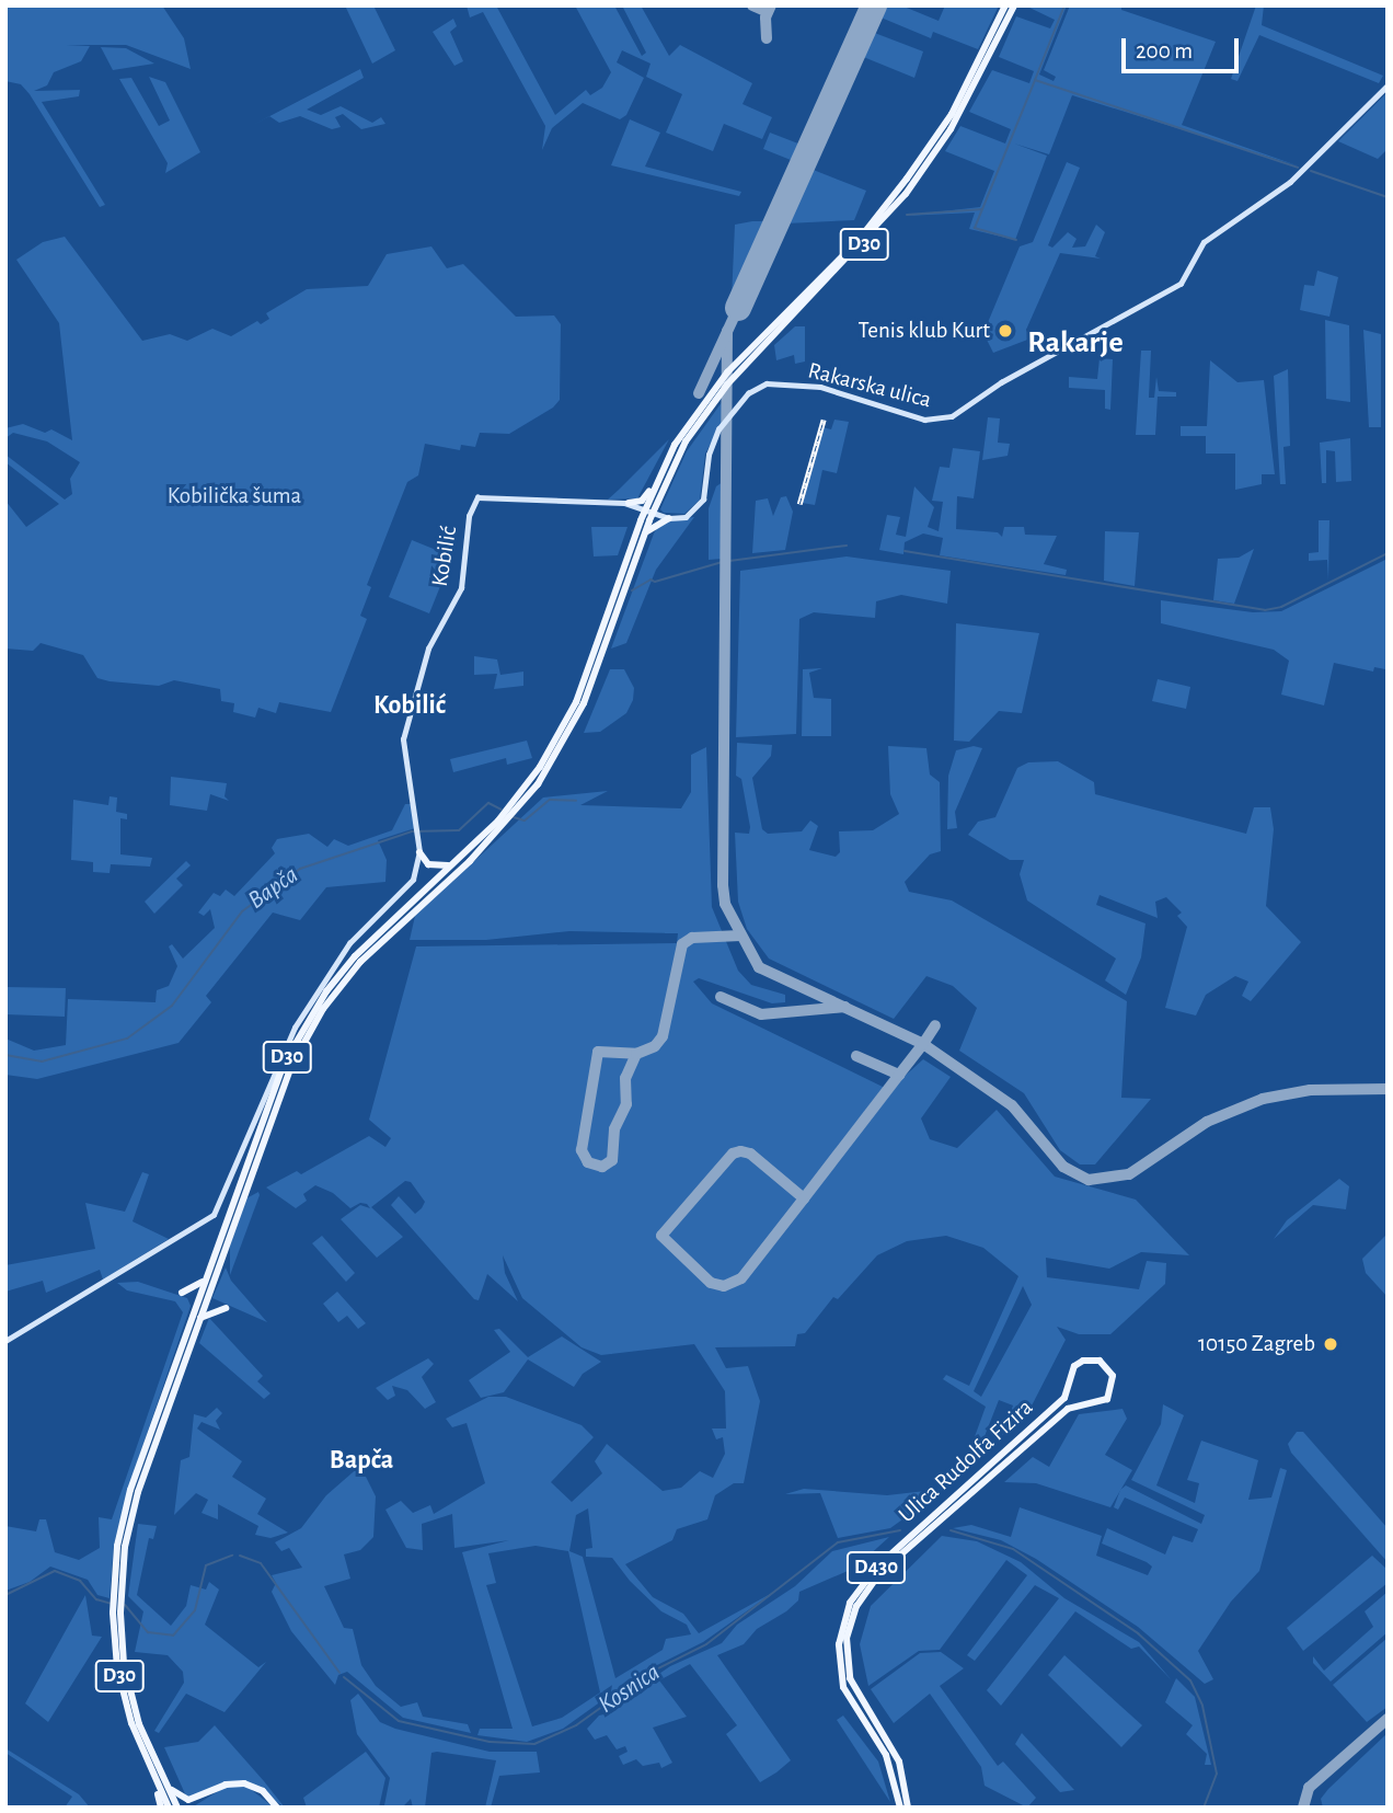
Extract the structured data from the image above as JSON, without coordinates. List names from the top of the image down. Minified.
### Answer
{"streets":{"main road":["D30","Rakarska ulica","Kobilić","Ulica Rudolfa Fizira","D430"]},"crossings":[["D30","Kobilić"],["Rakarska ulica","Kobilić"]],"districts":["Rakarje","Kobilić","Bapča"],"water":["Bapča","Kosnica"],"parks":["Kobilička šuma"],"places":["Tenis klub Kurt","10150 Zagreb"],"scale_bar":"200 m"}
